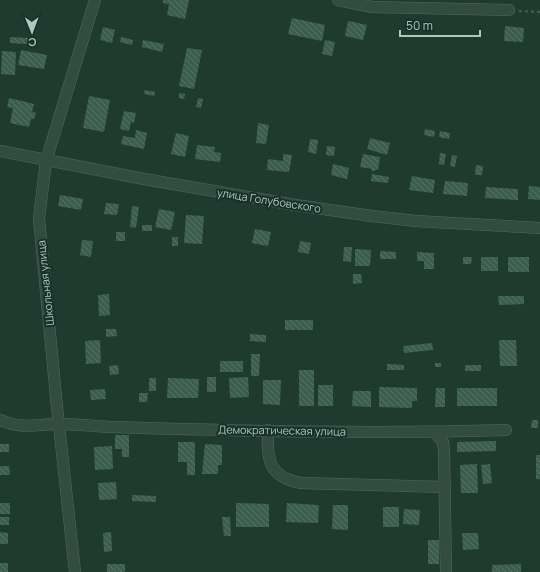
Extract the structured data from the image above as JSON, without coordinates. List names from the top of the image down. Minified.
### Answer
{"streets":{"street":["улица Голубовского","Школьная улица","Демократическая улица"]},"crossings":[["улица Голубовского","Школьная улица"],["Школьная улица","Демократическая улица"]],"scale_bar":"50 m","north":"bottom"}
